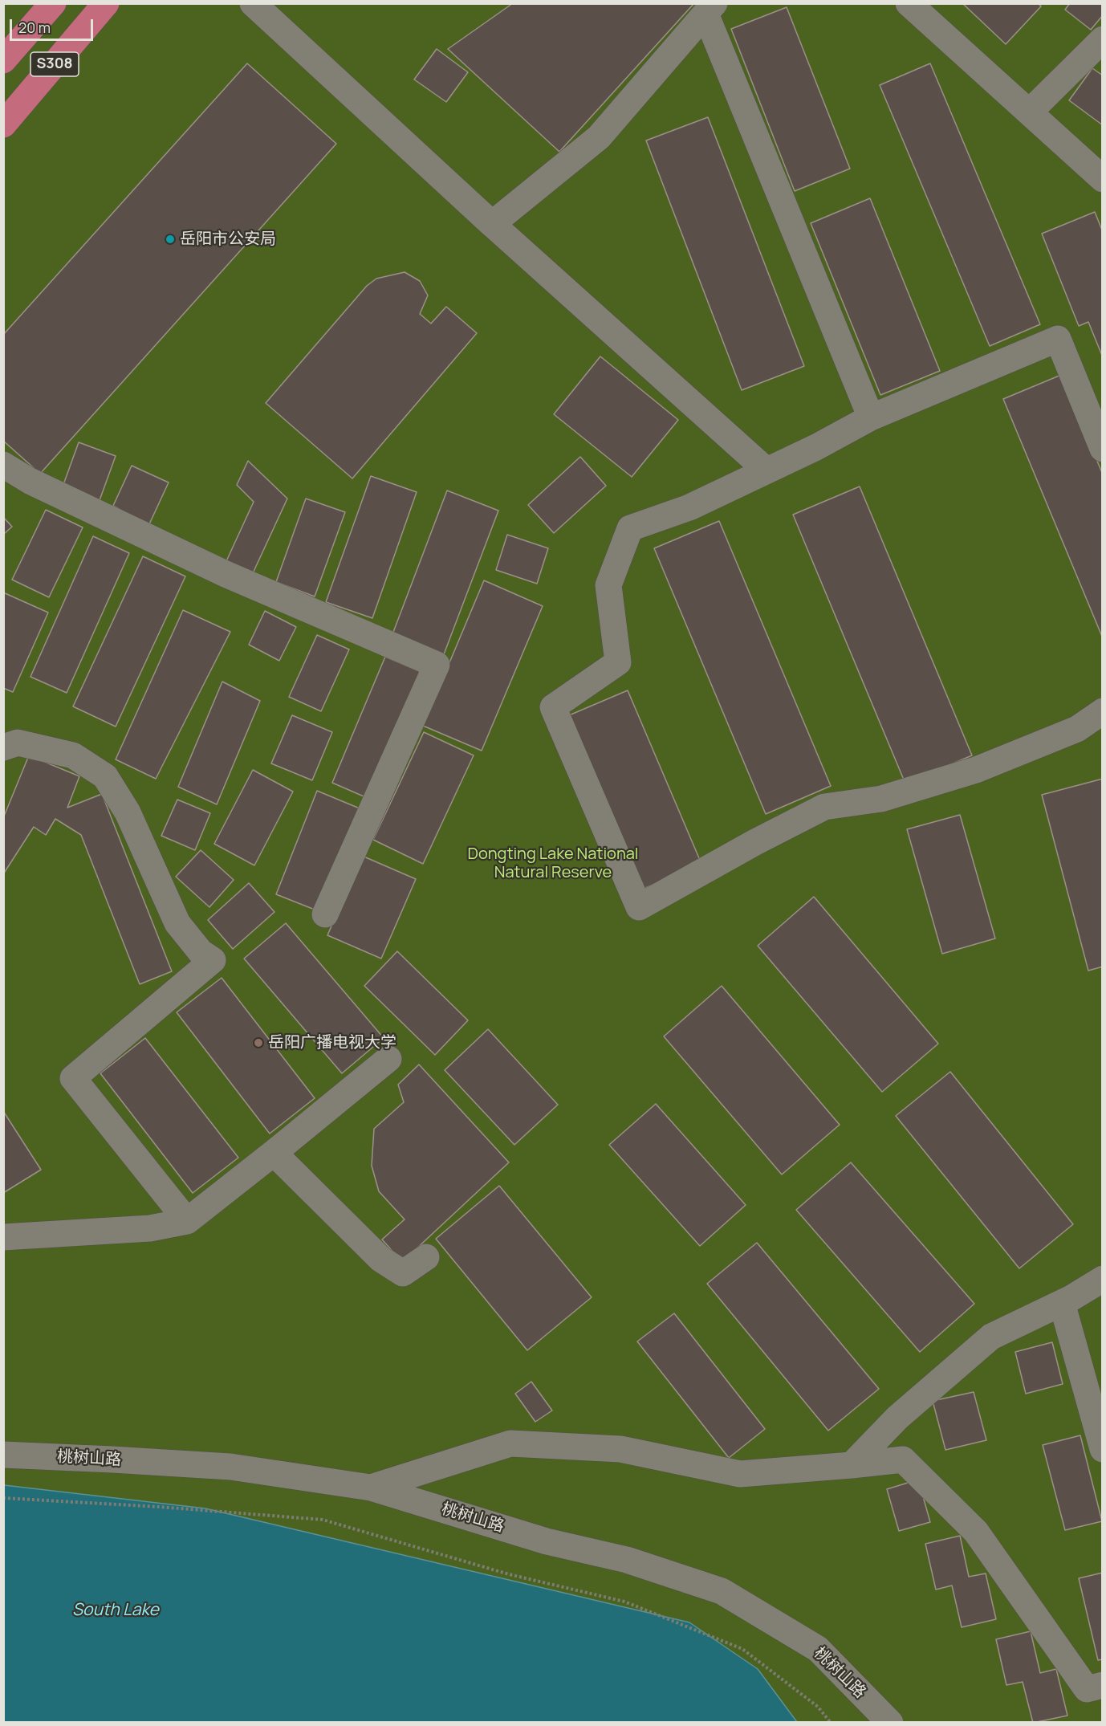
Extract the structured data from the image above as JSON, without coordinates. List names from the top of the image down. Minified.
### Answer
{"streets":{"highway":["S308"],"street":["桃树山路"]},"water":["South Lake"],"parks":["Dongting Lake National Natural Reserve"],"places":["岳阳市公安局","岳阳广播电视大学"],"scale_bar":"20 m"}
